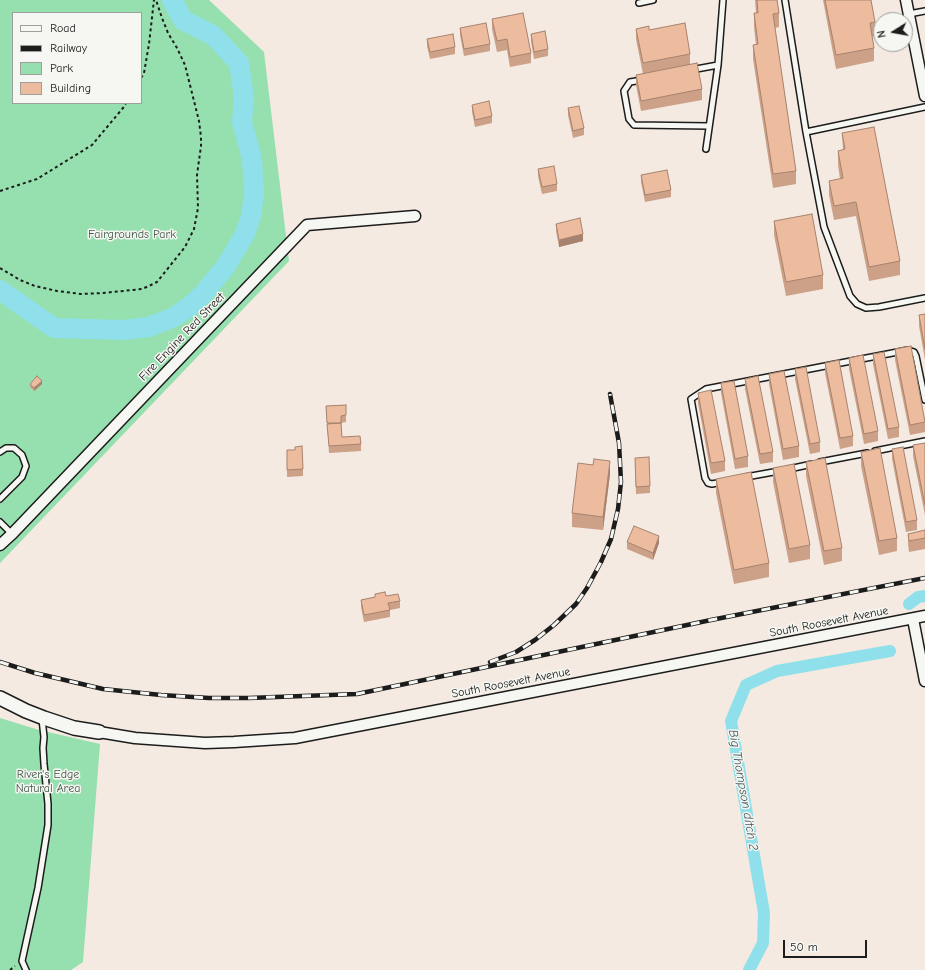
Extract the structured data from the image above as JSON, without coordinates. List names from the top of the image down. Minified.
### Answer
{"streets":{"street":["Fire Engine Red Street","South Roosevelt Avenue"]},"water":["Big Thompson ditch 2"],"parks":["Fairgrounds Park","River's Edge Natural Area"],"legend":["Road","Railway","Park","Building"],"scale_bar":"50 m","north":"left"}
